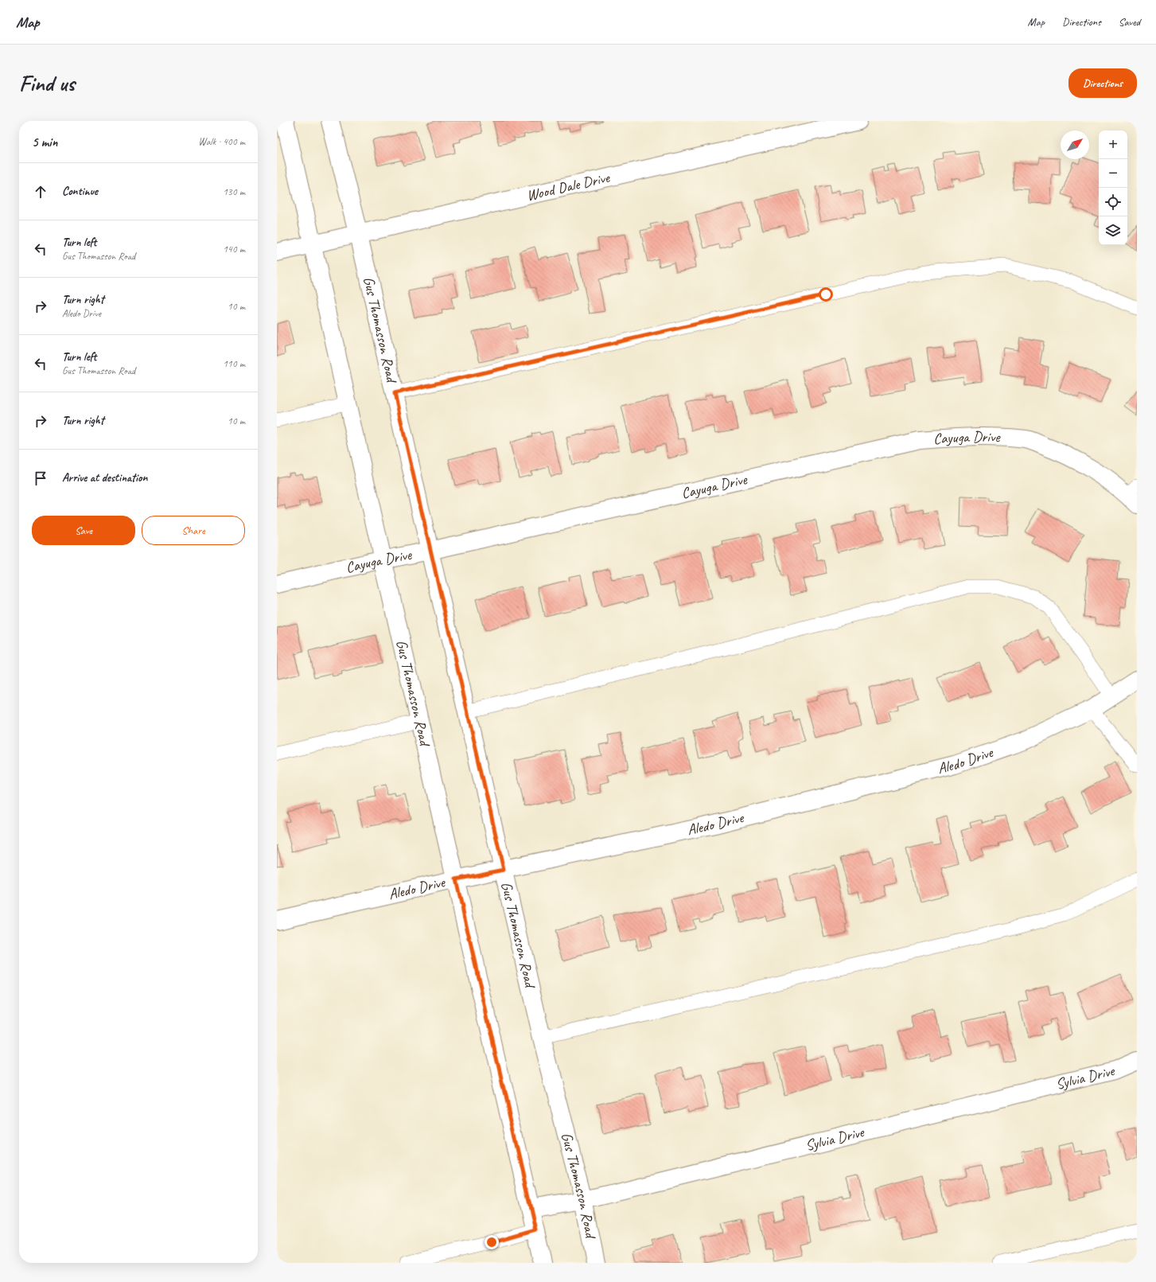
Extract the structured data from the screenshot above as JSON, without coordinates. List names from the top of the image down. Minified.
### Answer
{"streets":{"street":["Wood Dale Drive","Gus Thomasson Road","Cayuga Drive","Aledo Drive","Sylvia Drive"]},"crossings":[["Wood Dale Drive","Gus Thomasson Road"],["Gus Thomasson Road","Cayuga Drive"],["Gus Thomasson Road","Aledo Drive"],["Gus Thomasson Road","Sylvia Drive"]],"north":"top right","page":{"header":"Map","nav":["Map","Directions","Saved"],"buttons":["Directions",["Save","Share"]],"title":"Find us","heading":["5 min","Walk · 400 m"],"map_buttons":["+","−"],"list":[["Continue","130 m"],["Turn left","Gus Thomasson Road","140 m"],["Turn right","Aledo Drive","10 m"],["Turn left","Gus Thomasson Road","110 m"],["Turn right","10 m"],"Arrive at destination"]}}
